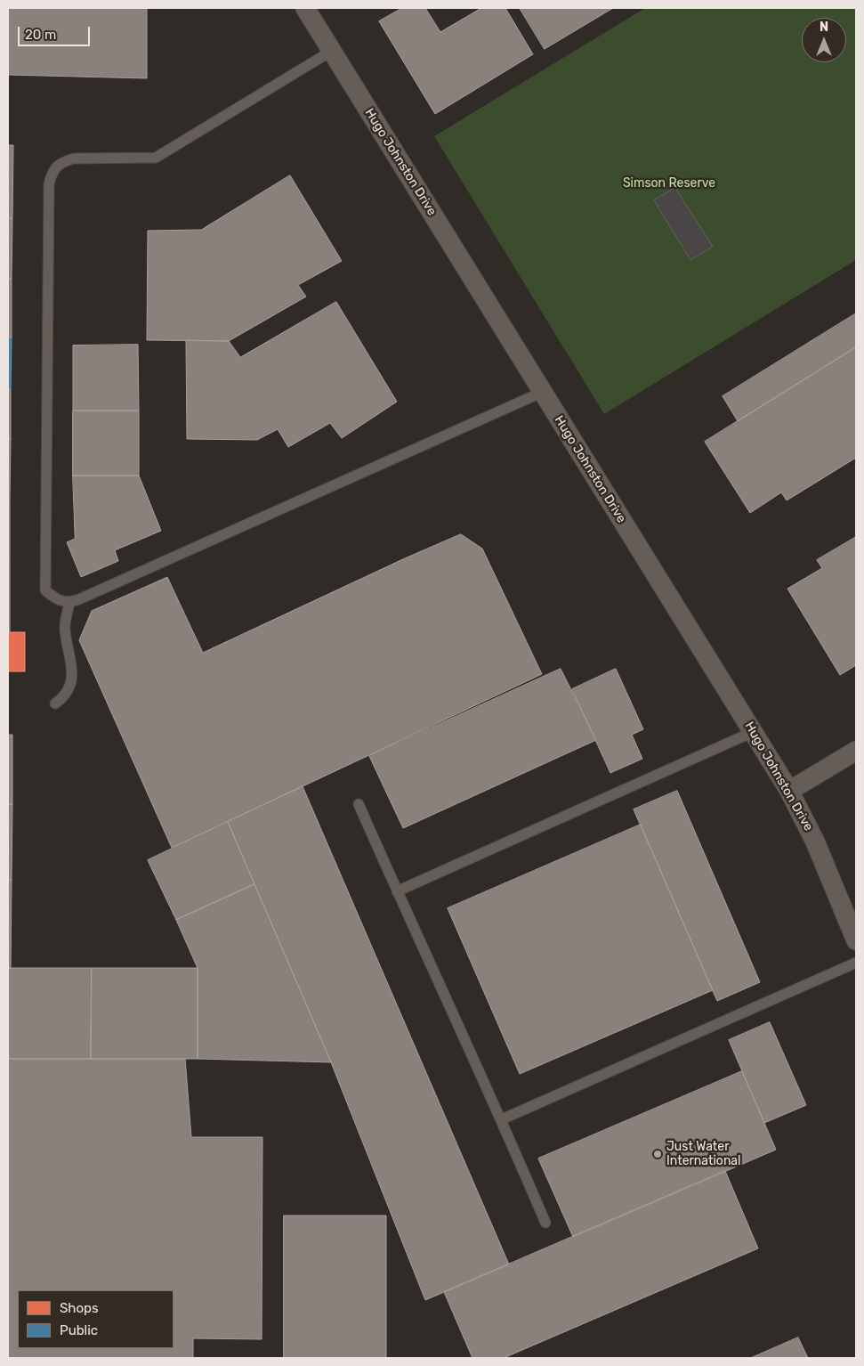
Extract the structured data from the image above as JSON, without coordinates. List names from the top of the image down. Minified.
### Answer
{"streets":{"street":["Hugo Johnston Drive"]},"parks":["Simson Reserve"],"places":["Just Water International"],"legend":["Shops","Public"],"scale_bar":"20 m","north":"top"}
